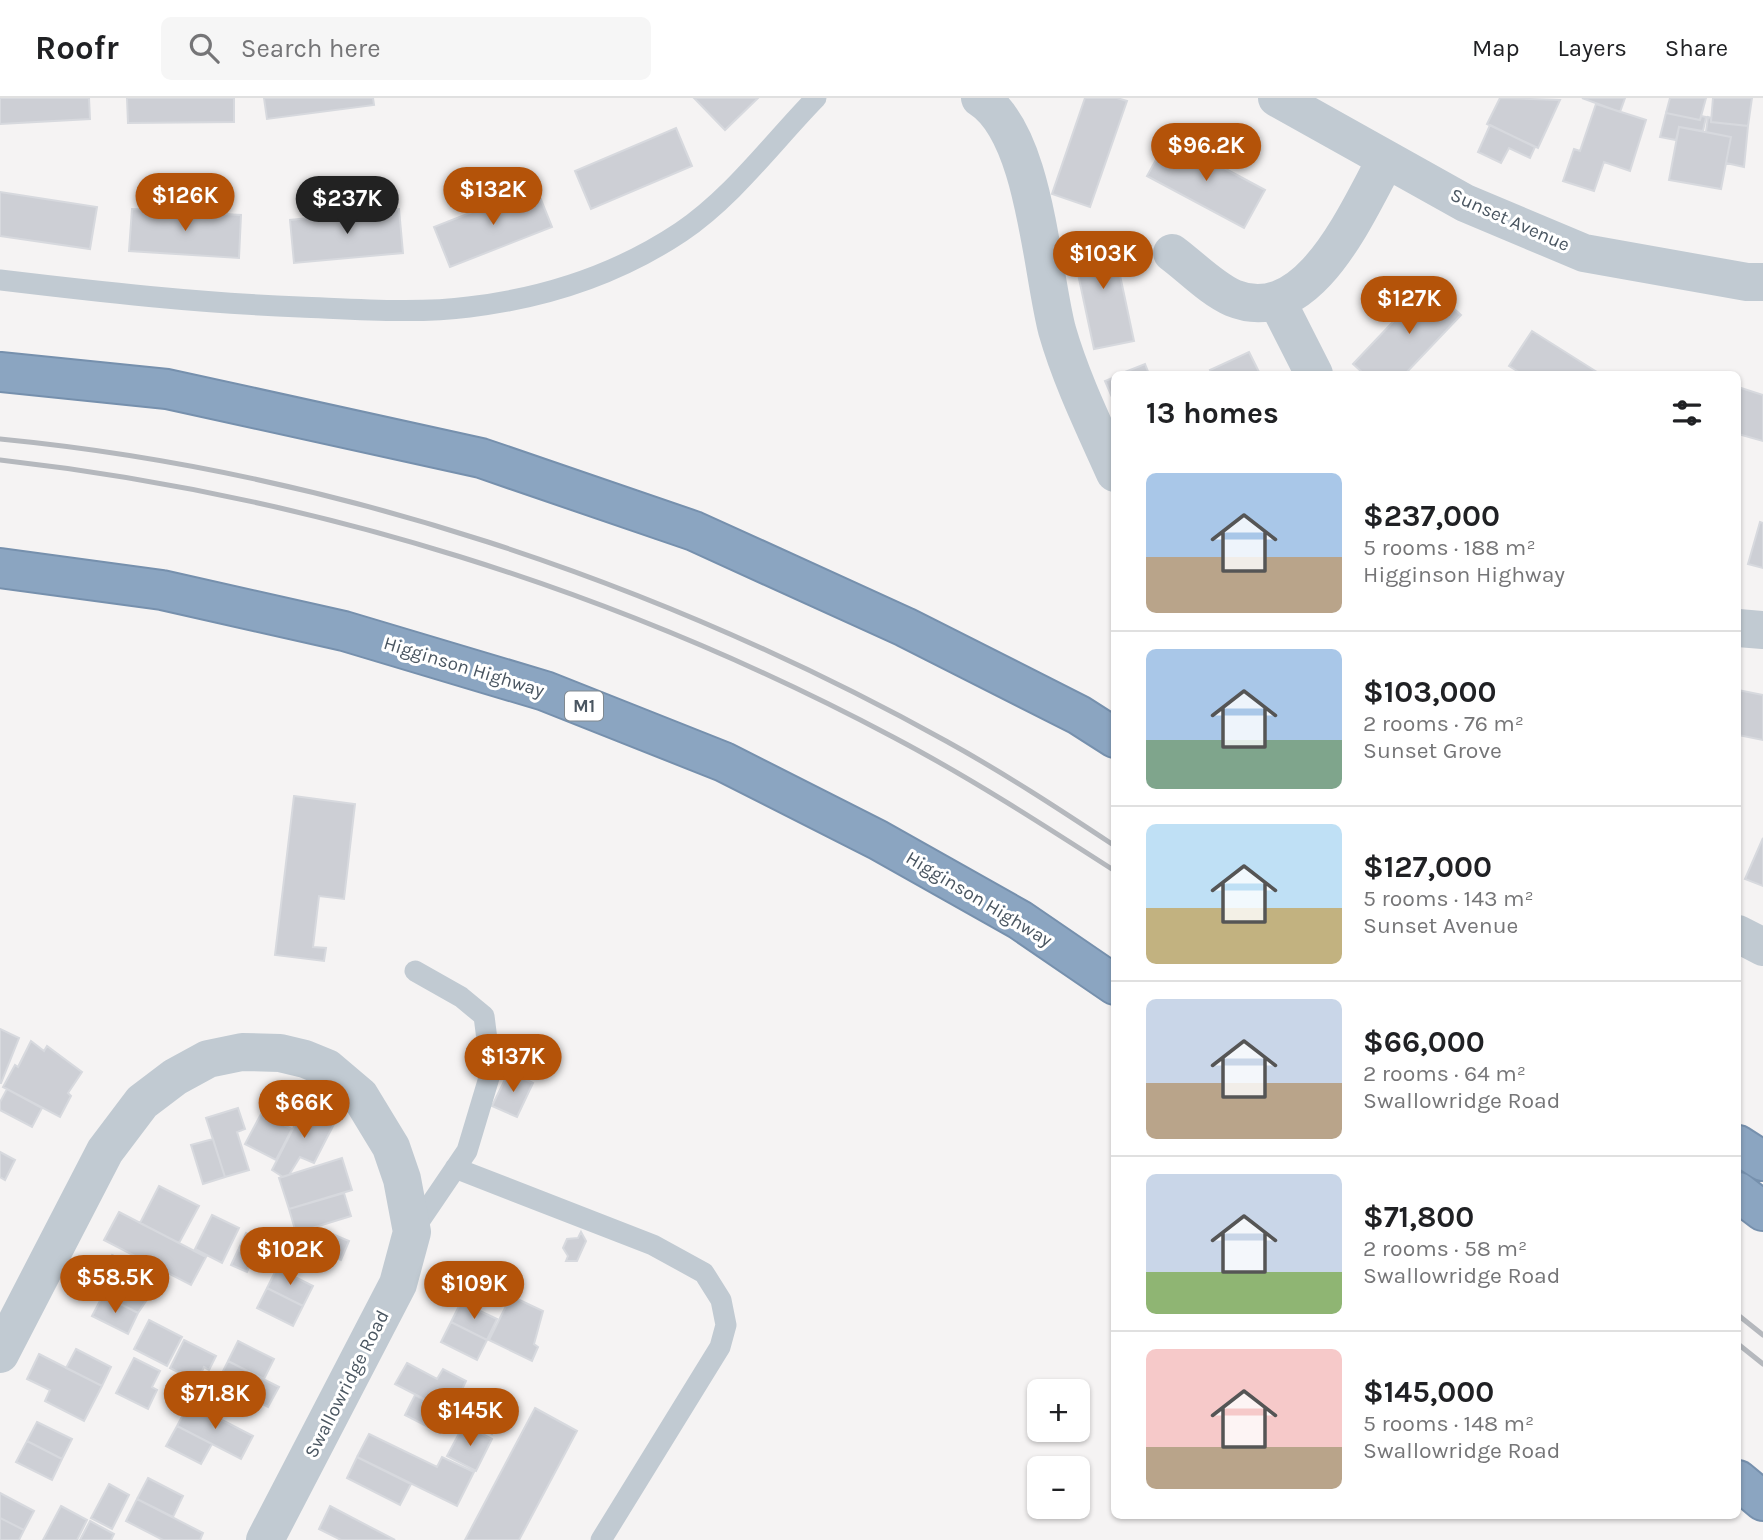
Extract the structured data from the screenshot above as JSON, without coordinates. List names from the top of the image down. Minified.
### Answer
{"streets":{"highway":["Higginson Highway","M1"],"street":["Sunset Avenue","Swallowridge Road"]},"page":{"header":"Roofr","search":"Search here","nav":["Map","Layers","Share"],"price":["$96.2K","$132K","$126K","$237K","$103K","$127K","$137K","$66K","$102K","$58.5K","$109K","$71.8K","$145K"],"heading":"13 homes","list":[{"name":"$237,000","note":"5 rooms · 188 m² · Higginson Highway"},{"name":"$103,000","note":"2 rooms · 76 m² · Sunset Grove"},{"name":"$127,000","note":"5 rooms · 143 m² · Sunset Avenue"},{"name":"$66,000","note":"2 rooms · 64 m² · Swallowridge Road"},{"name":"$71,800","note":"2 rooms · 58 m² · Swallowridge Road"},{"name":"$145,000","note":"5 rooms · 148 m² · Swallowridge Road"}],"map_buttons":["+","−"]}}
